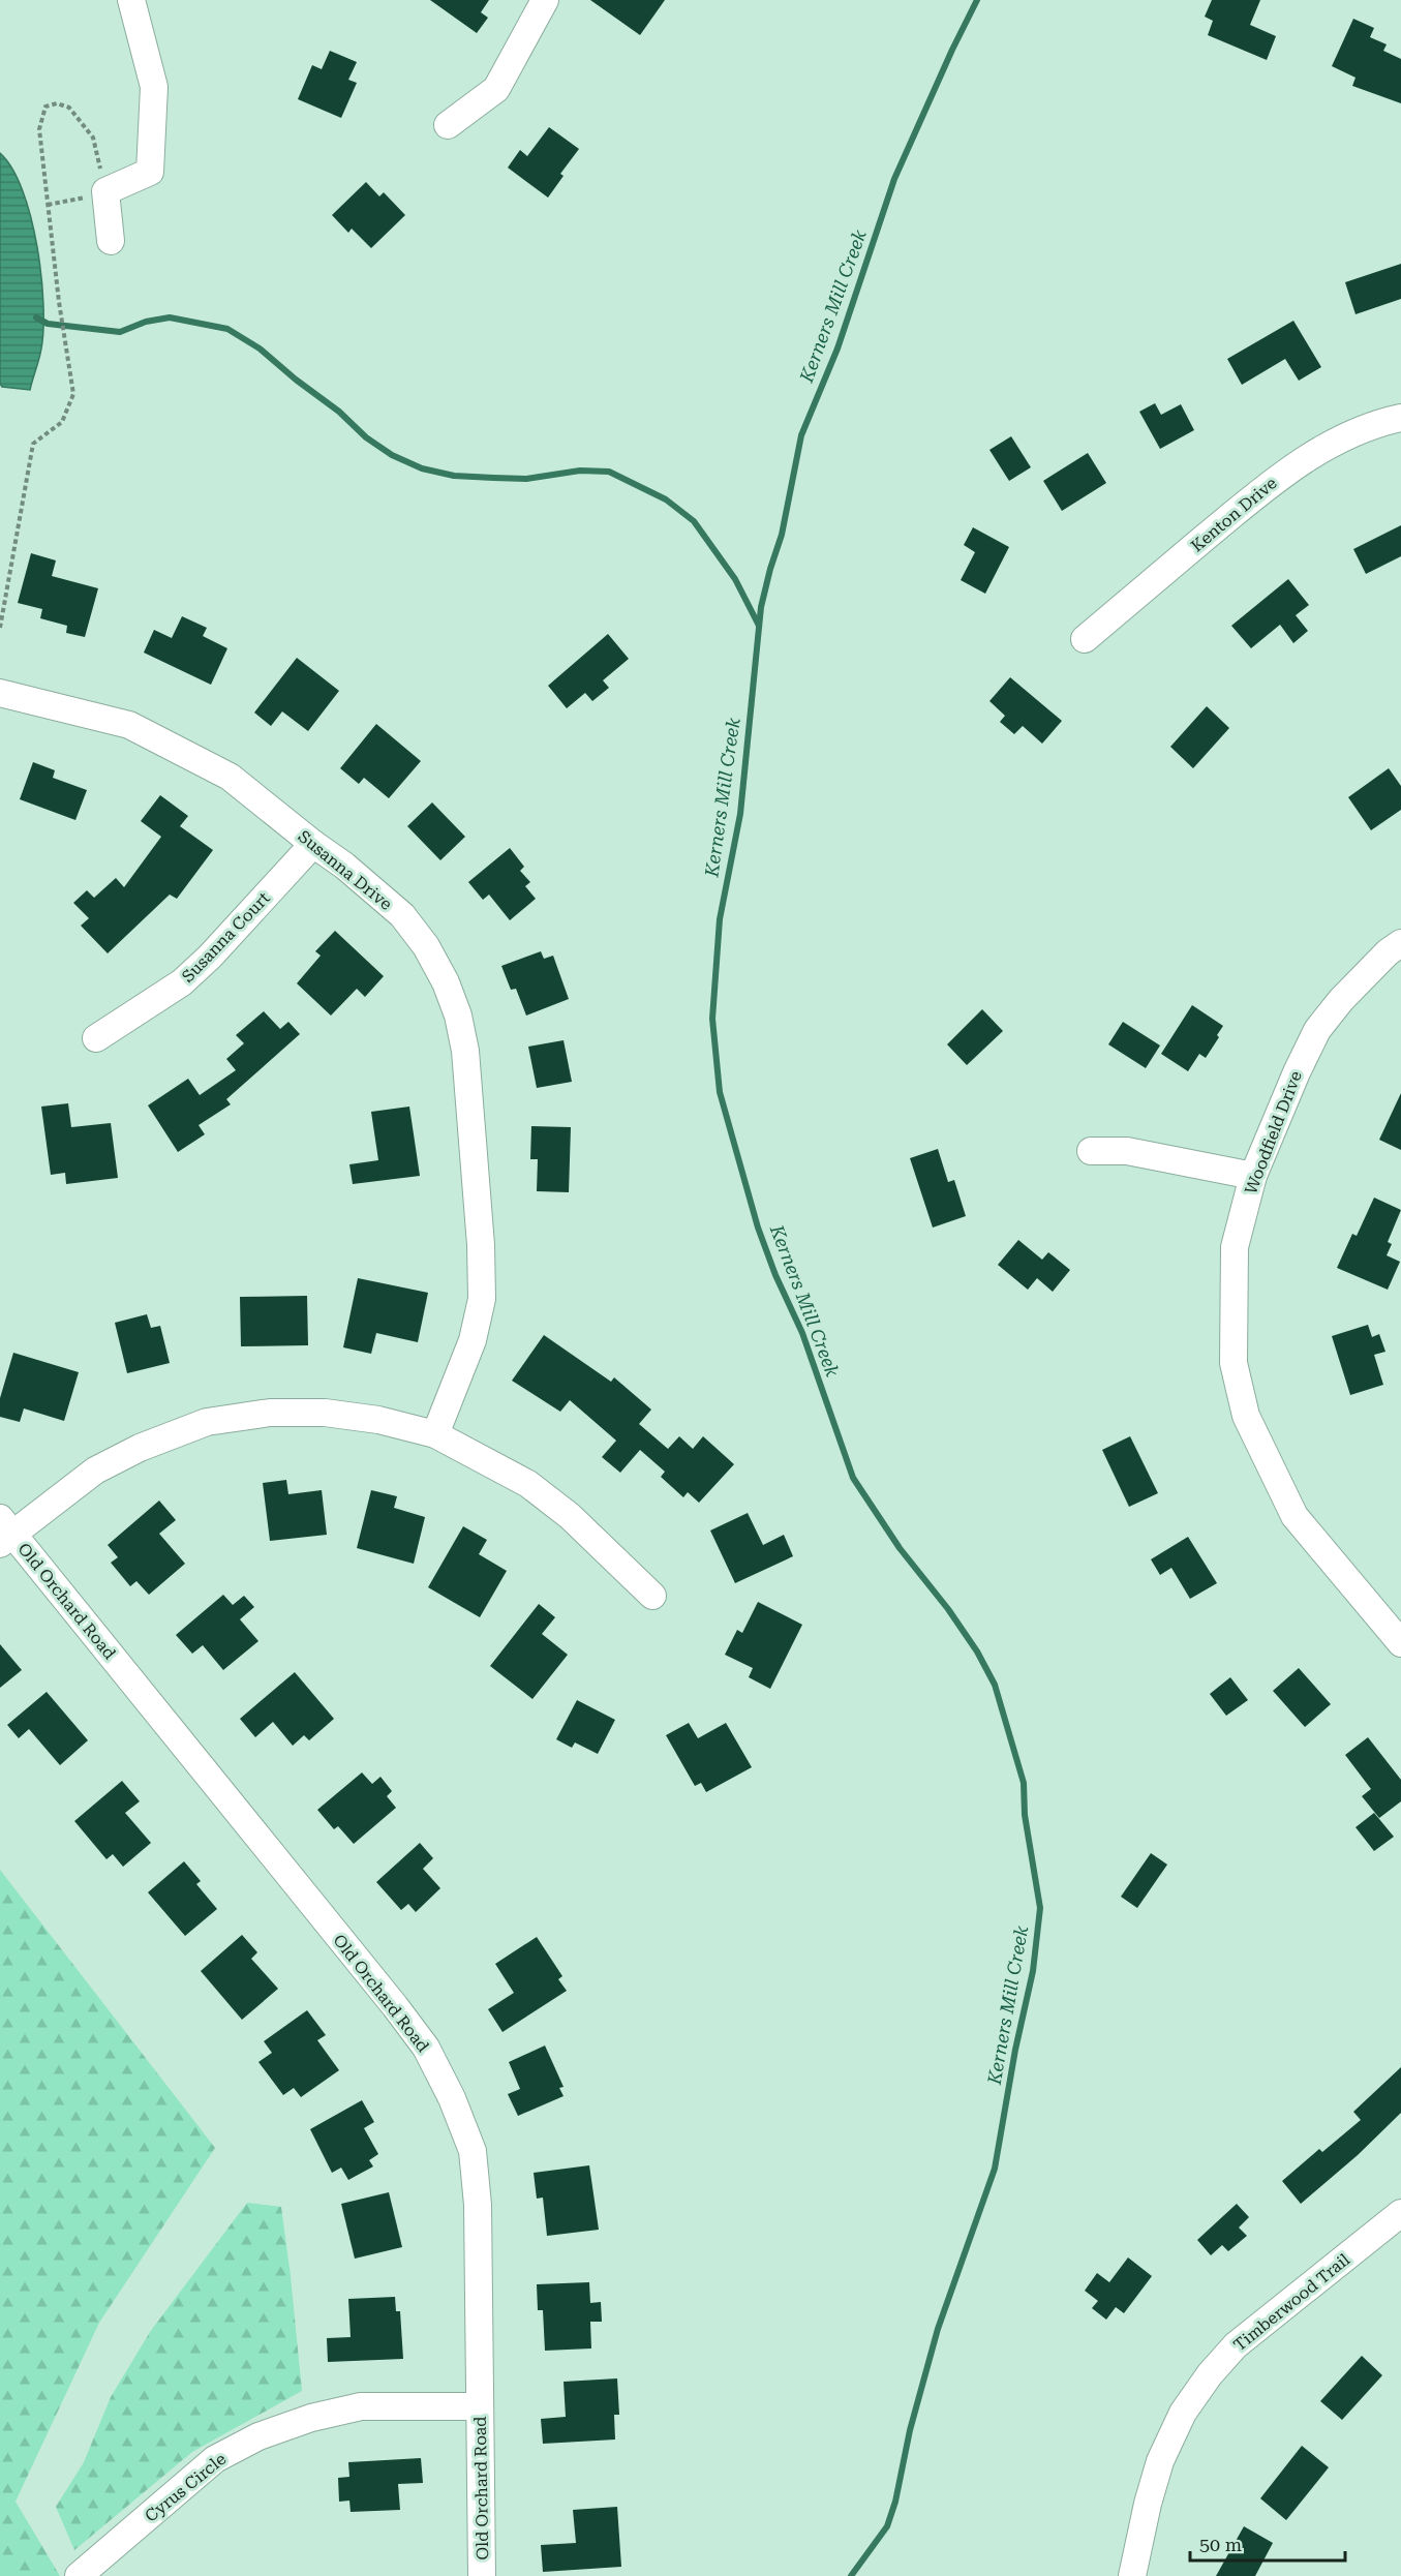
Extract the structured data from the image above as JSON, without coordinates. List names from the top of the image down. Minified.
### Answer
{"streets":{"street":["Kenton Drive","Susanna Drive","Susanna Court","Woodfield Drive","Old Orchard Road","Timberwood Trail","Cyrus Circle"]},"crossings":[["Susanna Drive","Susanna Court"],["Old Orchard Road","Cyrus Circle"]],"water":["Kerners Mill Creek"],"scale_bar":"50 m"}
